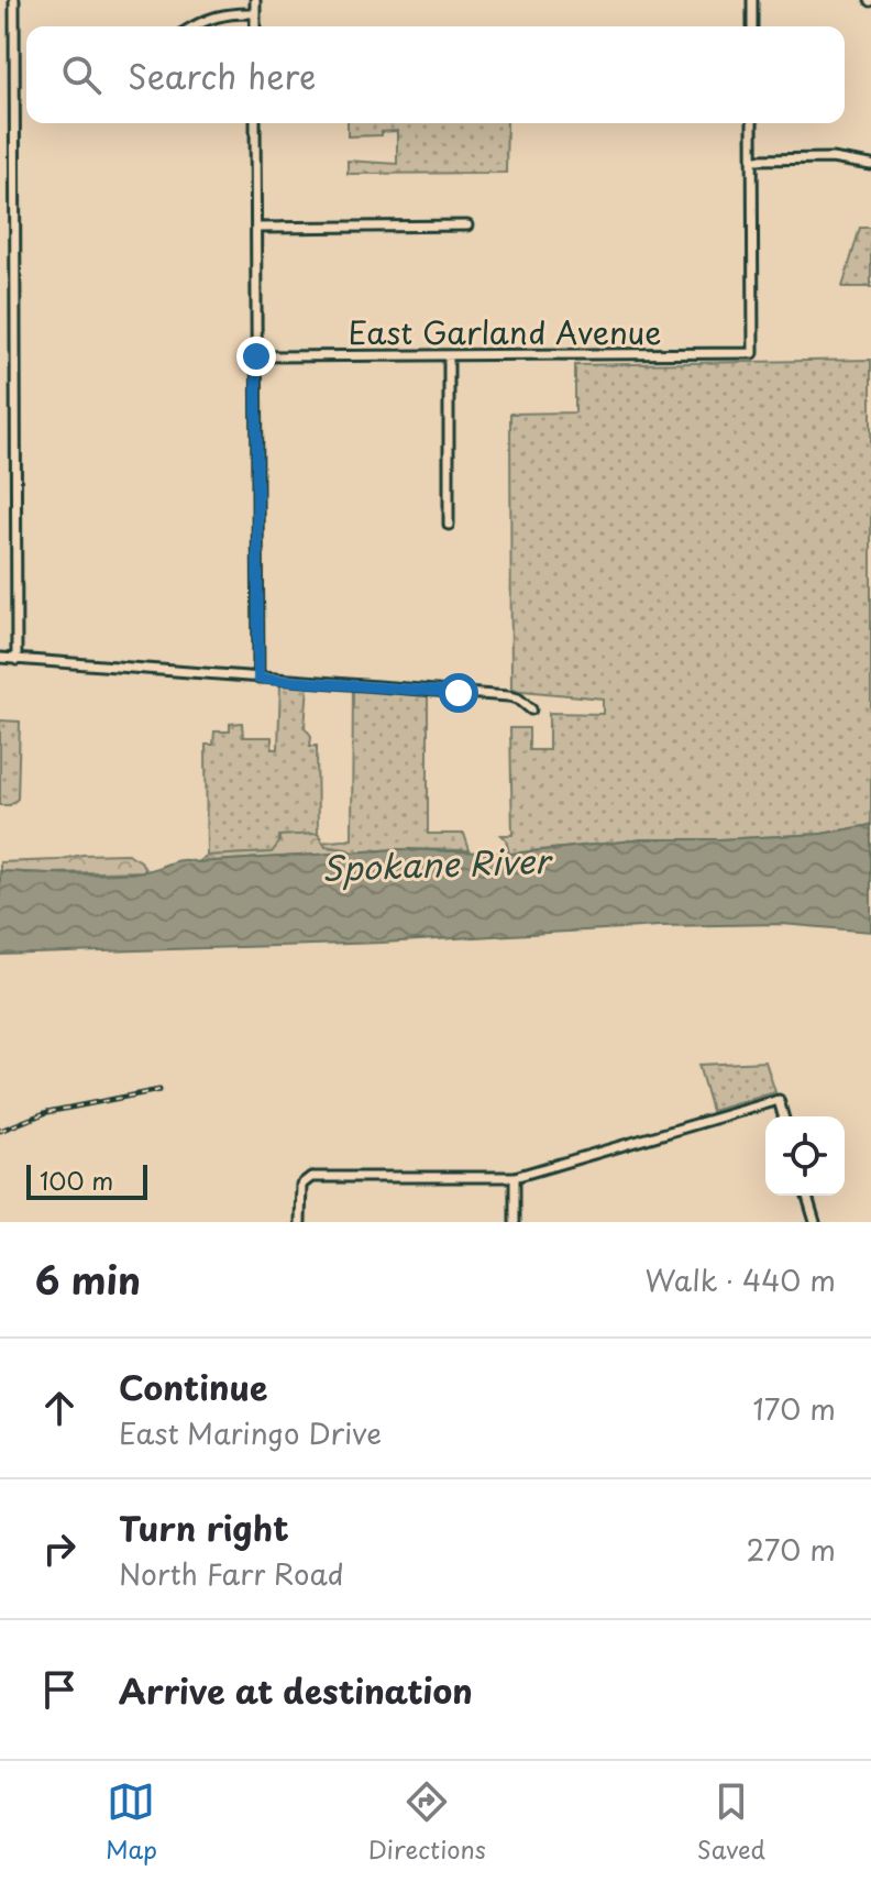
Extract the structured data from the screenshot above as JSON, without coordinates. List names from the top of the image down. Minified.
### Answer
{"streets":{"street":["East Garland Avenue"]},"water":["Spokane River"],"scale_bar":"100 m","page":{"search":"Search here","scale":"100 m","heading":["6 min","Walk · 440 m"],"list":[["Continue","East Maringo Drive","170 m"],["Turn right","North Farr Road","270 m"],"Arrive at destination"],"nav":["Map","Directions","Saved"]}}
